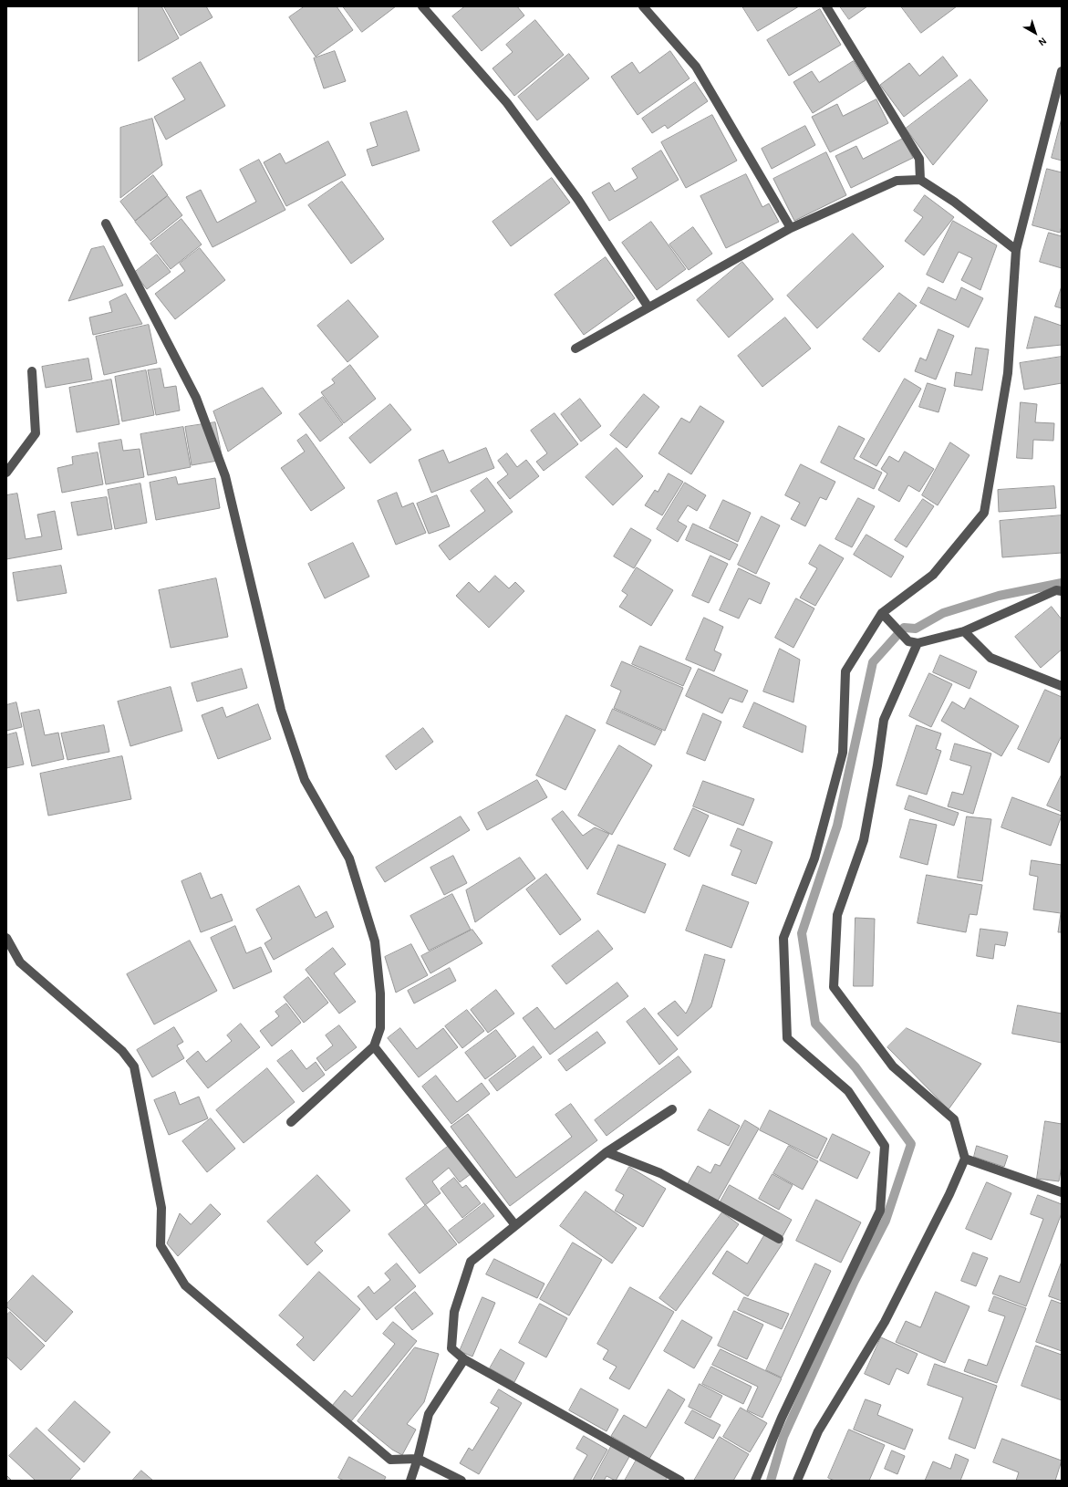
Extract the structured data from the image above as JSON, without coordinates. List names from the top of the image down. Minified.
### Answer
{"north":"bottom right"}
